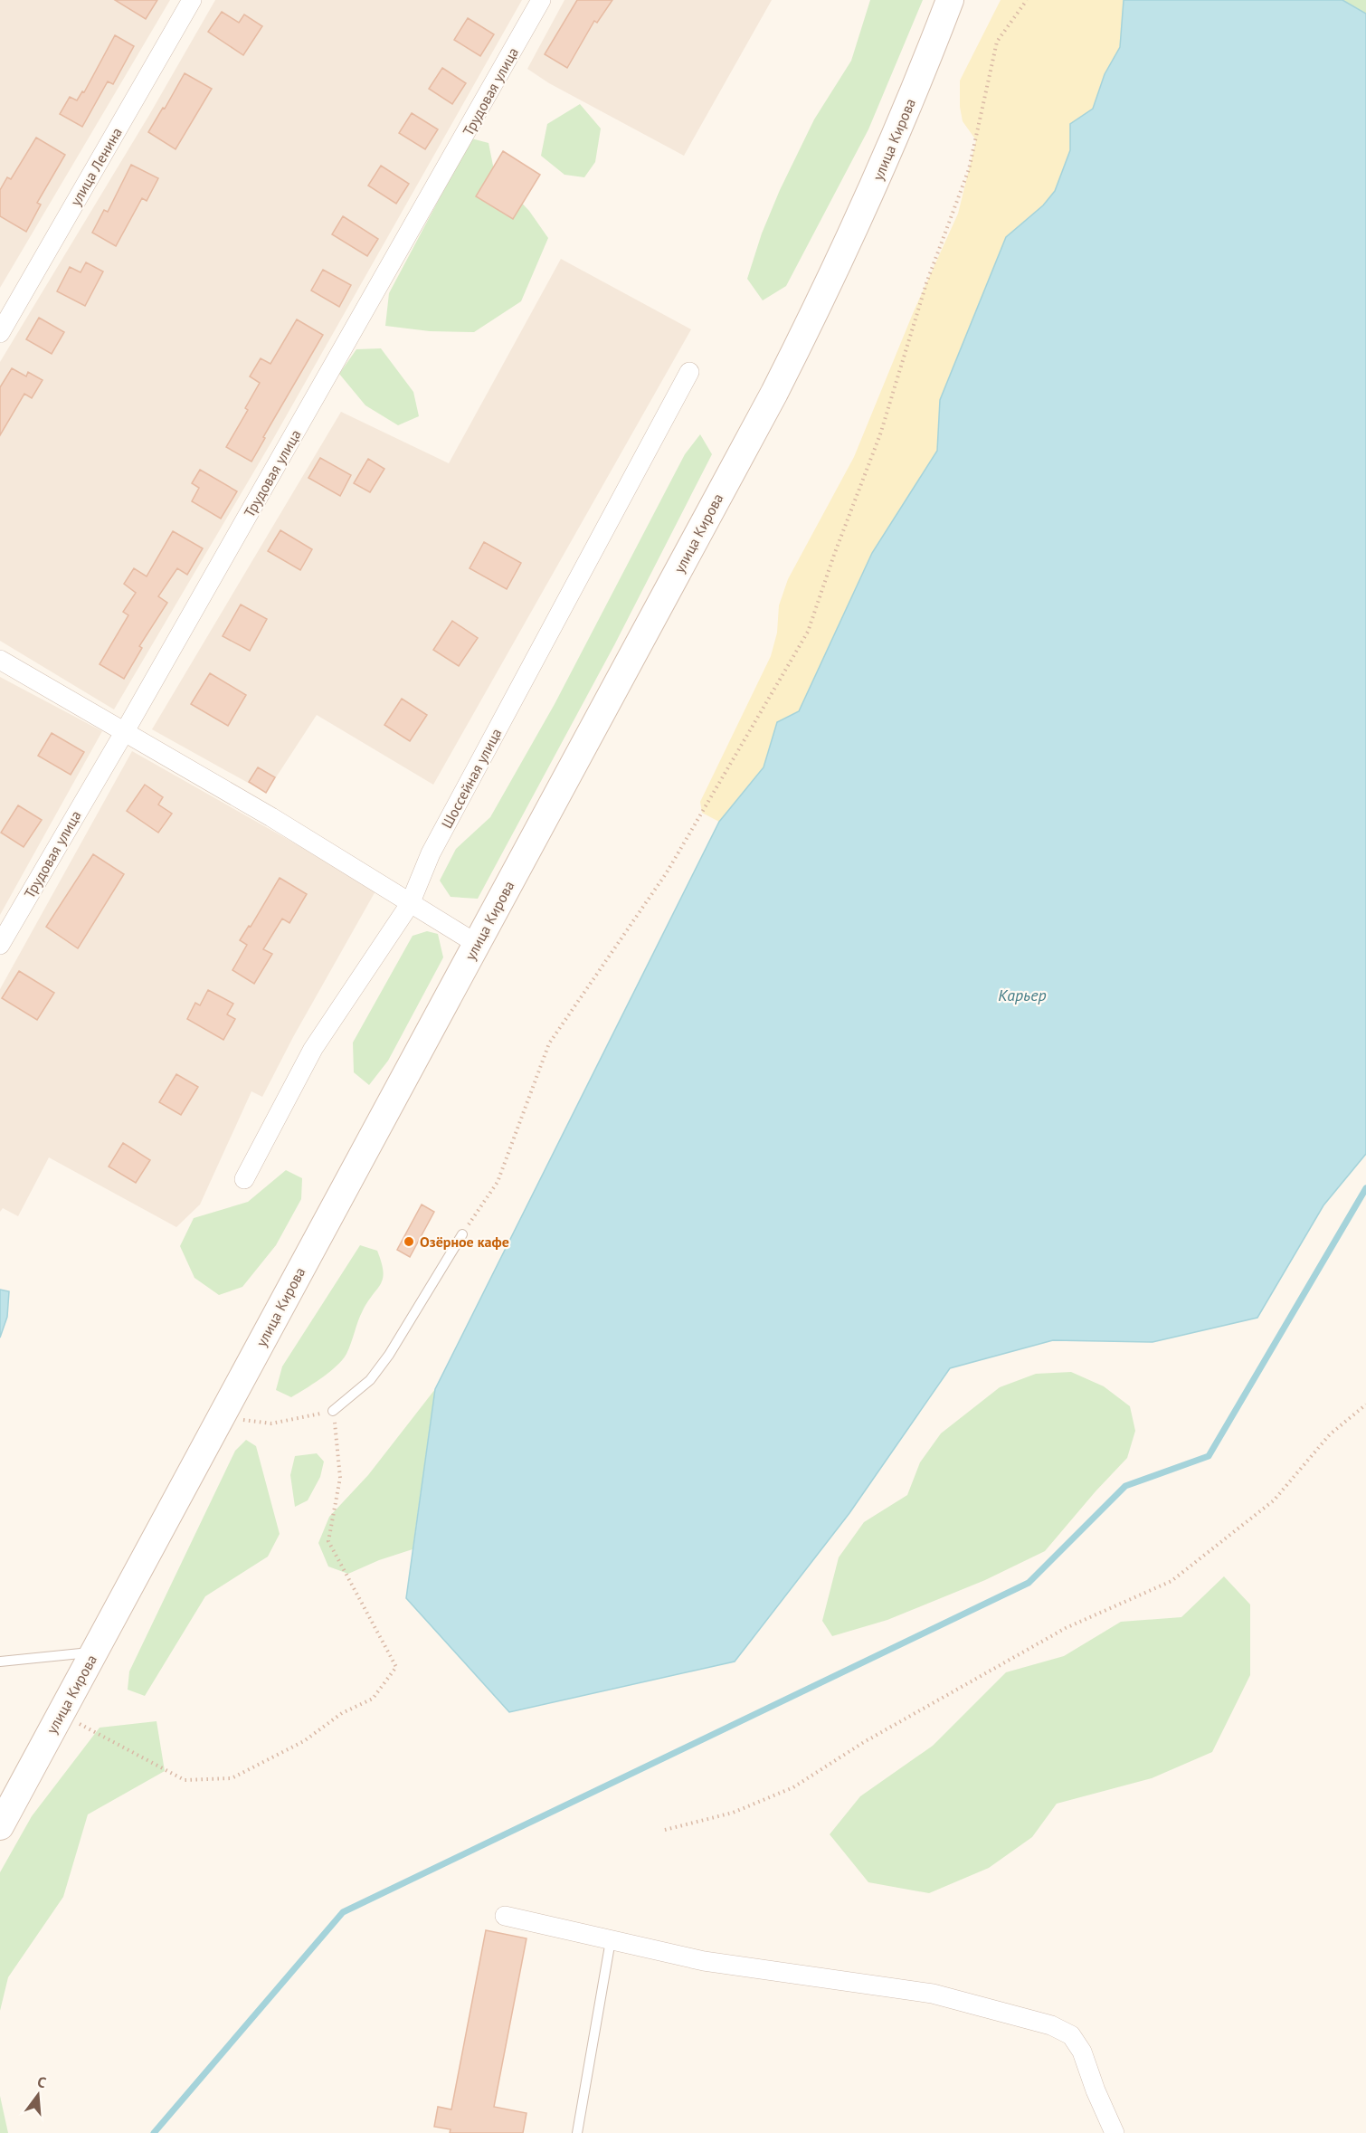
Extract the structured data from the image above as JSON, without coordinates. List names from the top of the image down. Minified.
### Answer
{"streets":{"main road":["улица Кирова"],"street":["Трудовая улица","улица Ленина","Шоссейная улица"]},"water":["Карьер"],"places":["Озёрное кафе"],"north":"top"}
